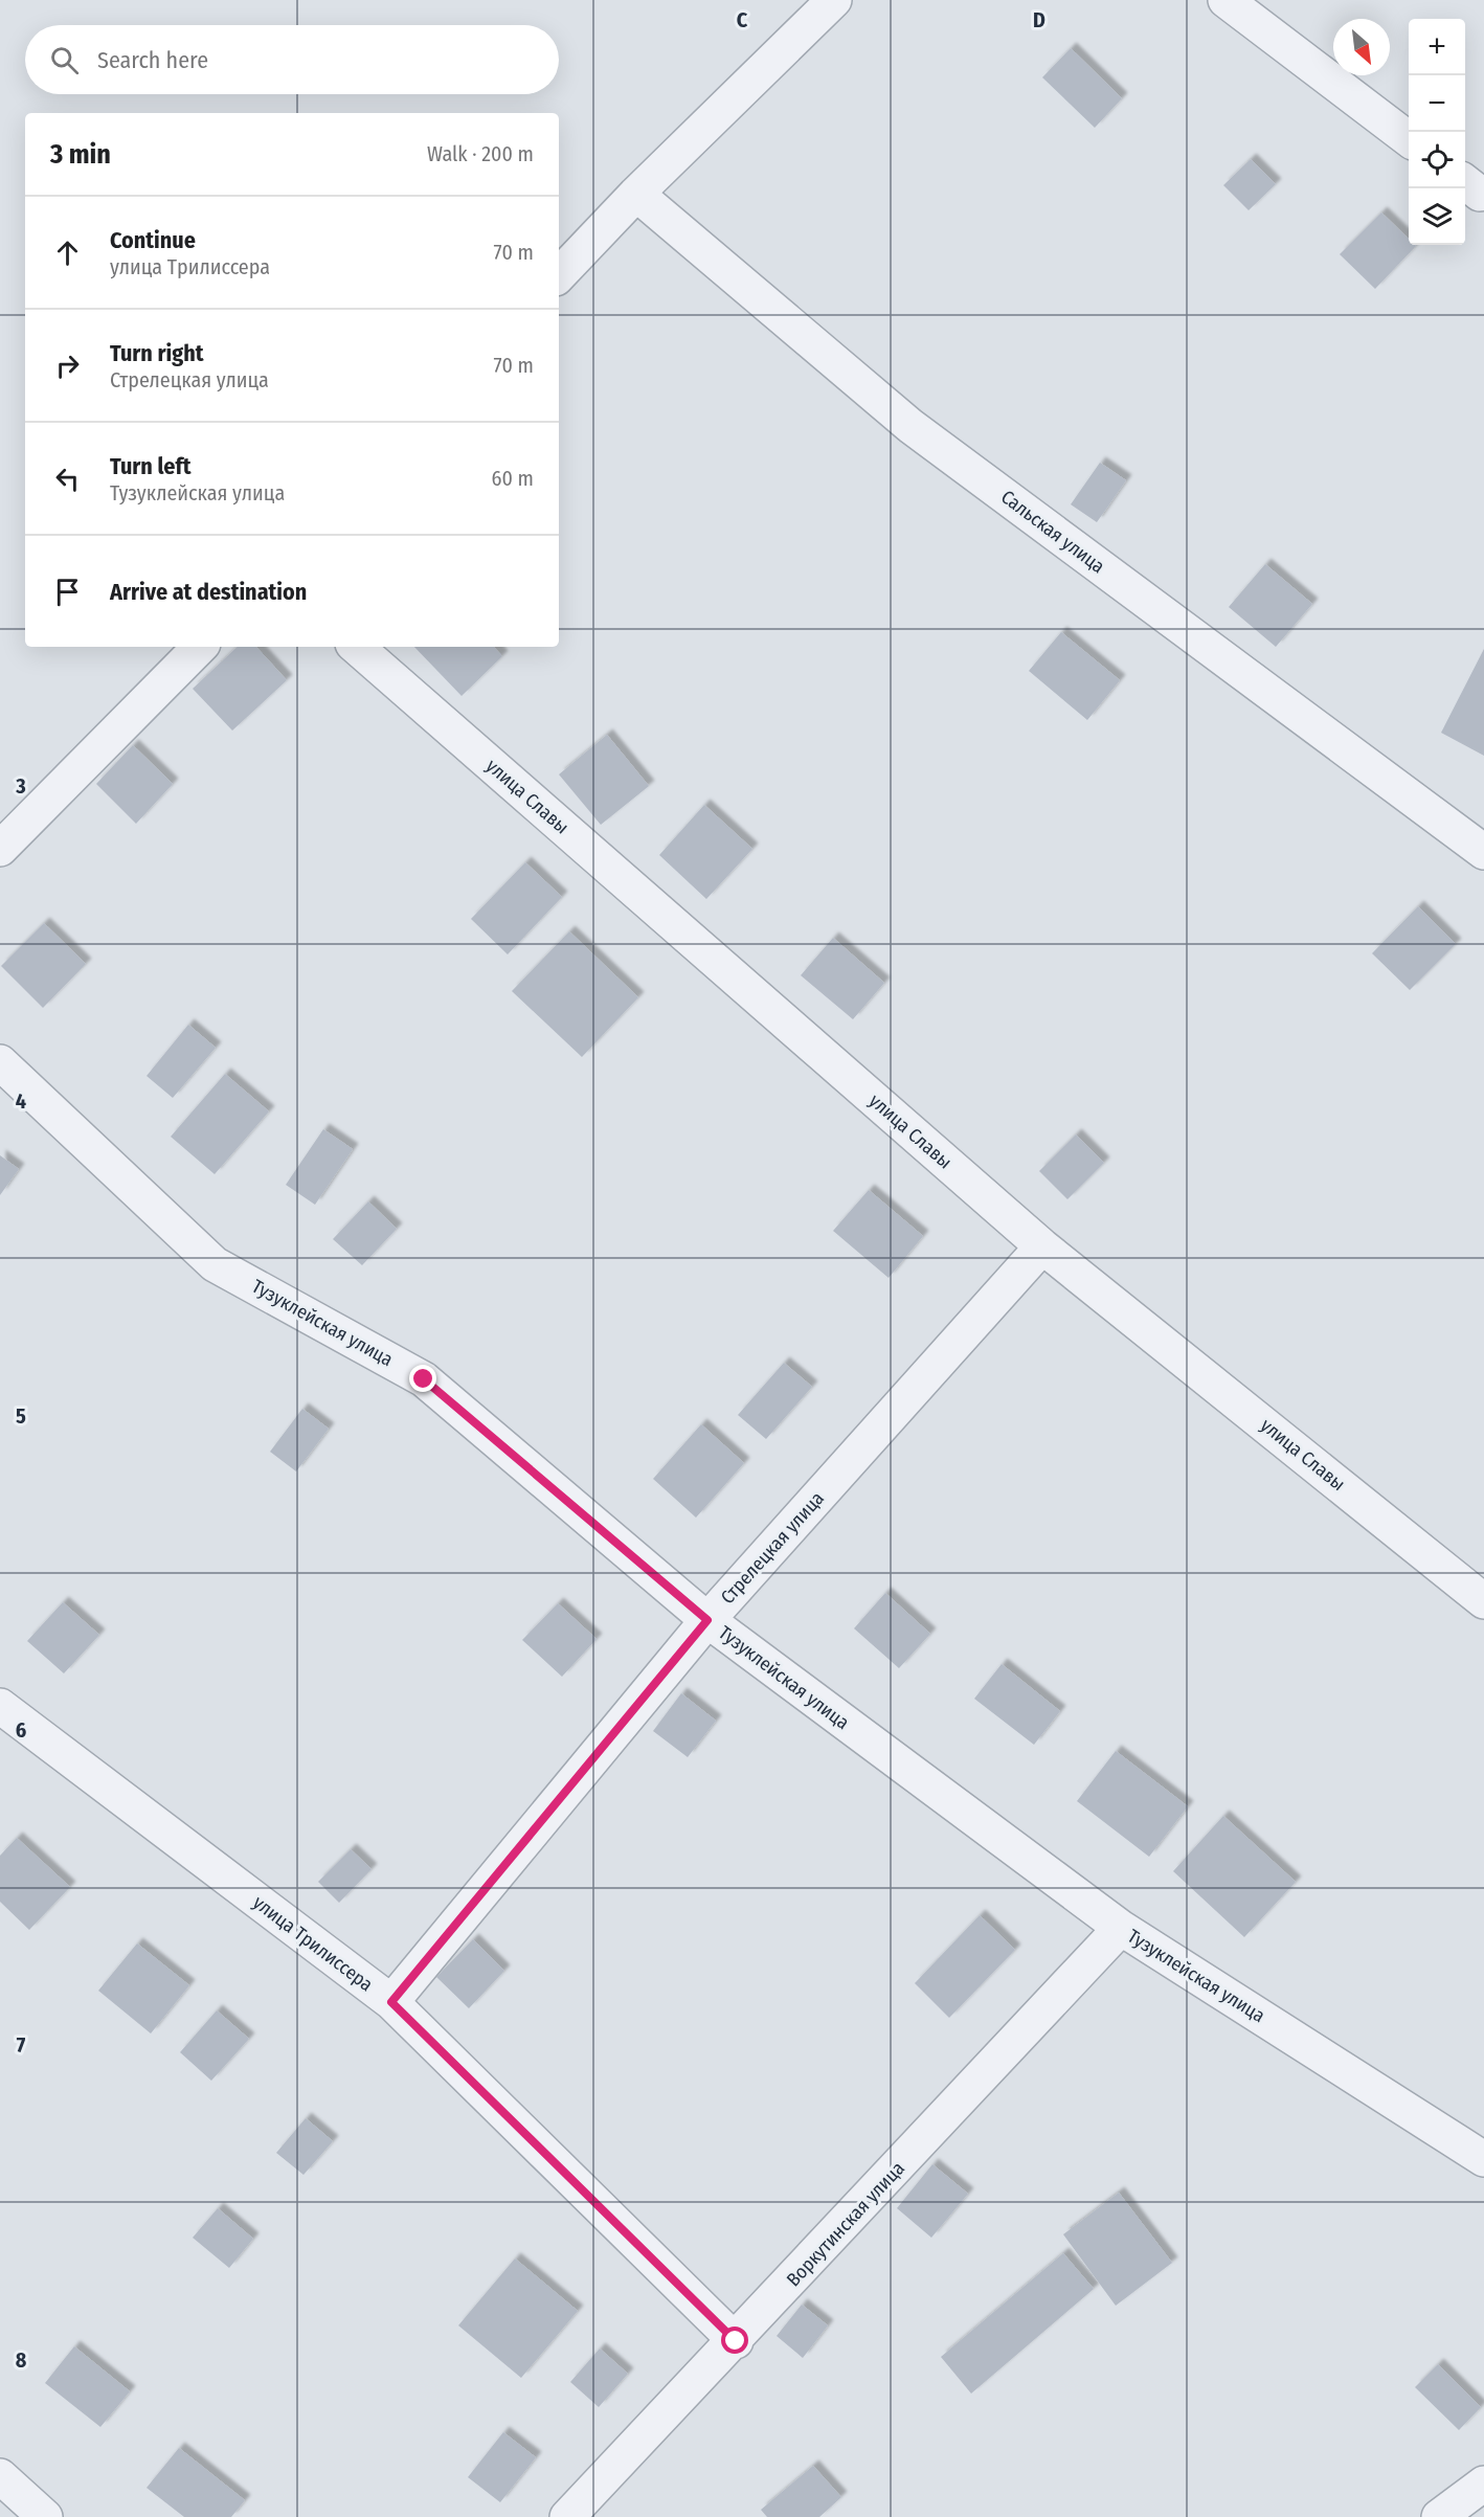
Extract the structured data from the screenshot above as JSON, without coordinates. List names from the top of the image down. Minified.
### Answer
{"streets":{"street":["Сальская улица","улица Славы","Тузуклейская улица","Стрелецкая улица","улица Трилиссера","Воркутинская улица"]},"crossings":[["улица Славы","Стрелецкая улица"],["Тузуклейская улица","Стрелецкая улица"],["Тузуклейская улица","Воркутинская улица"],["Стрелецкая улица","улица Трилиссера"],["улица Трилиссера","Воркутинская улица"]],"north":"bottom right","page":{"map_buttons":["+","−"],"search":"Search here","heading":["3 min","Walk · 200 m"],"list":[["Continue","улица Трилиссера","70 m"],["Turn right","Стрелецкая улица","70 m"],["Turn left","Тузуклейская улица","60 m"],"Arrive at destination"]},"grid":{"columns":["C","D"],"rows":["3","4","5","6","7","8"]}}
